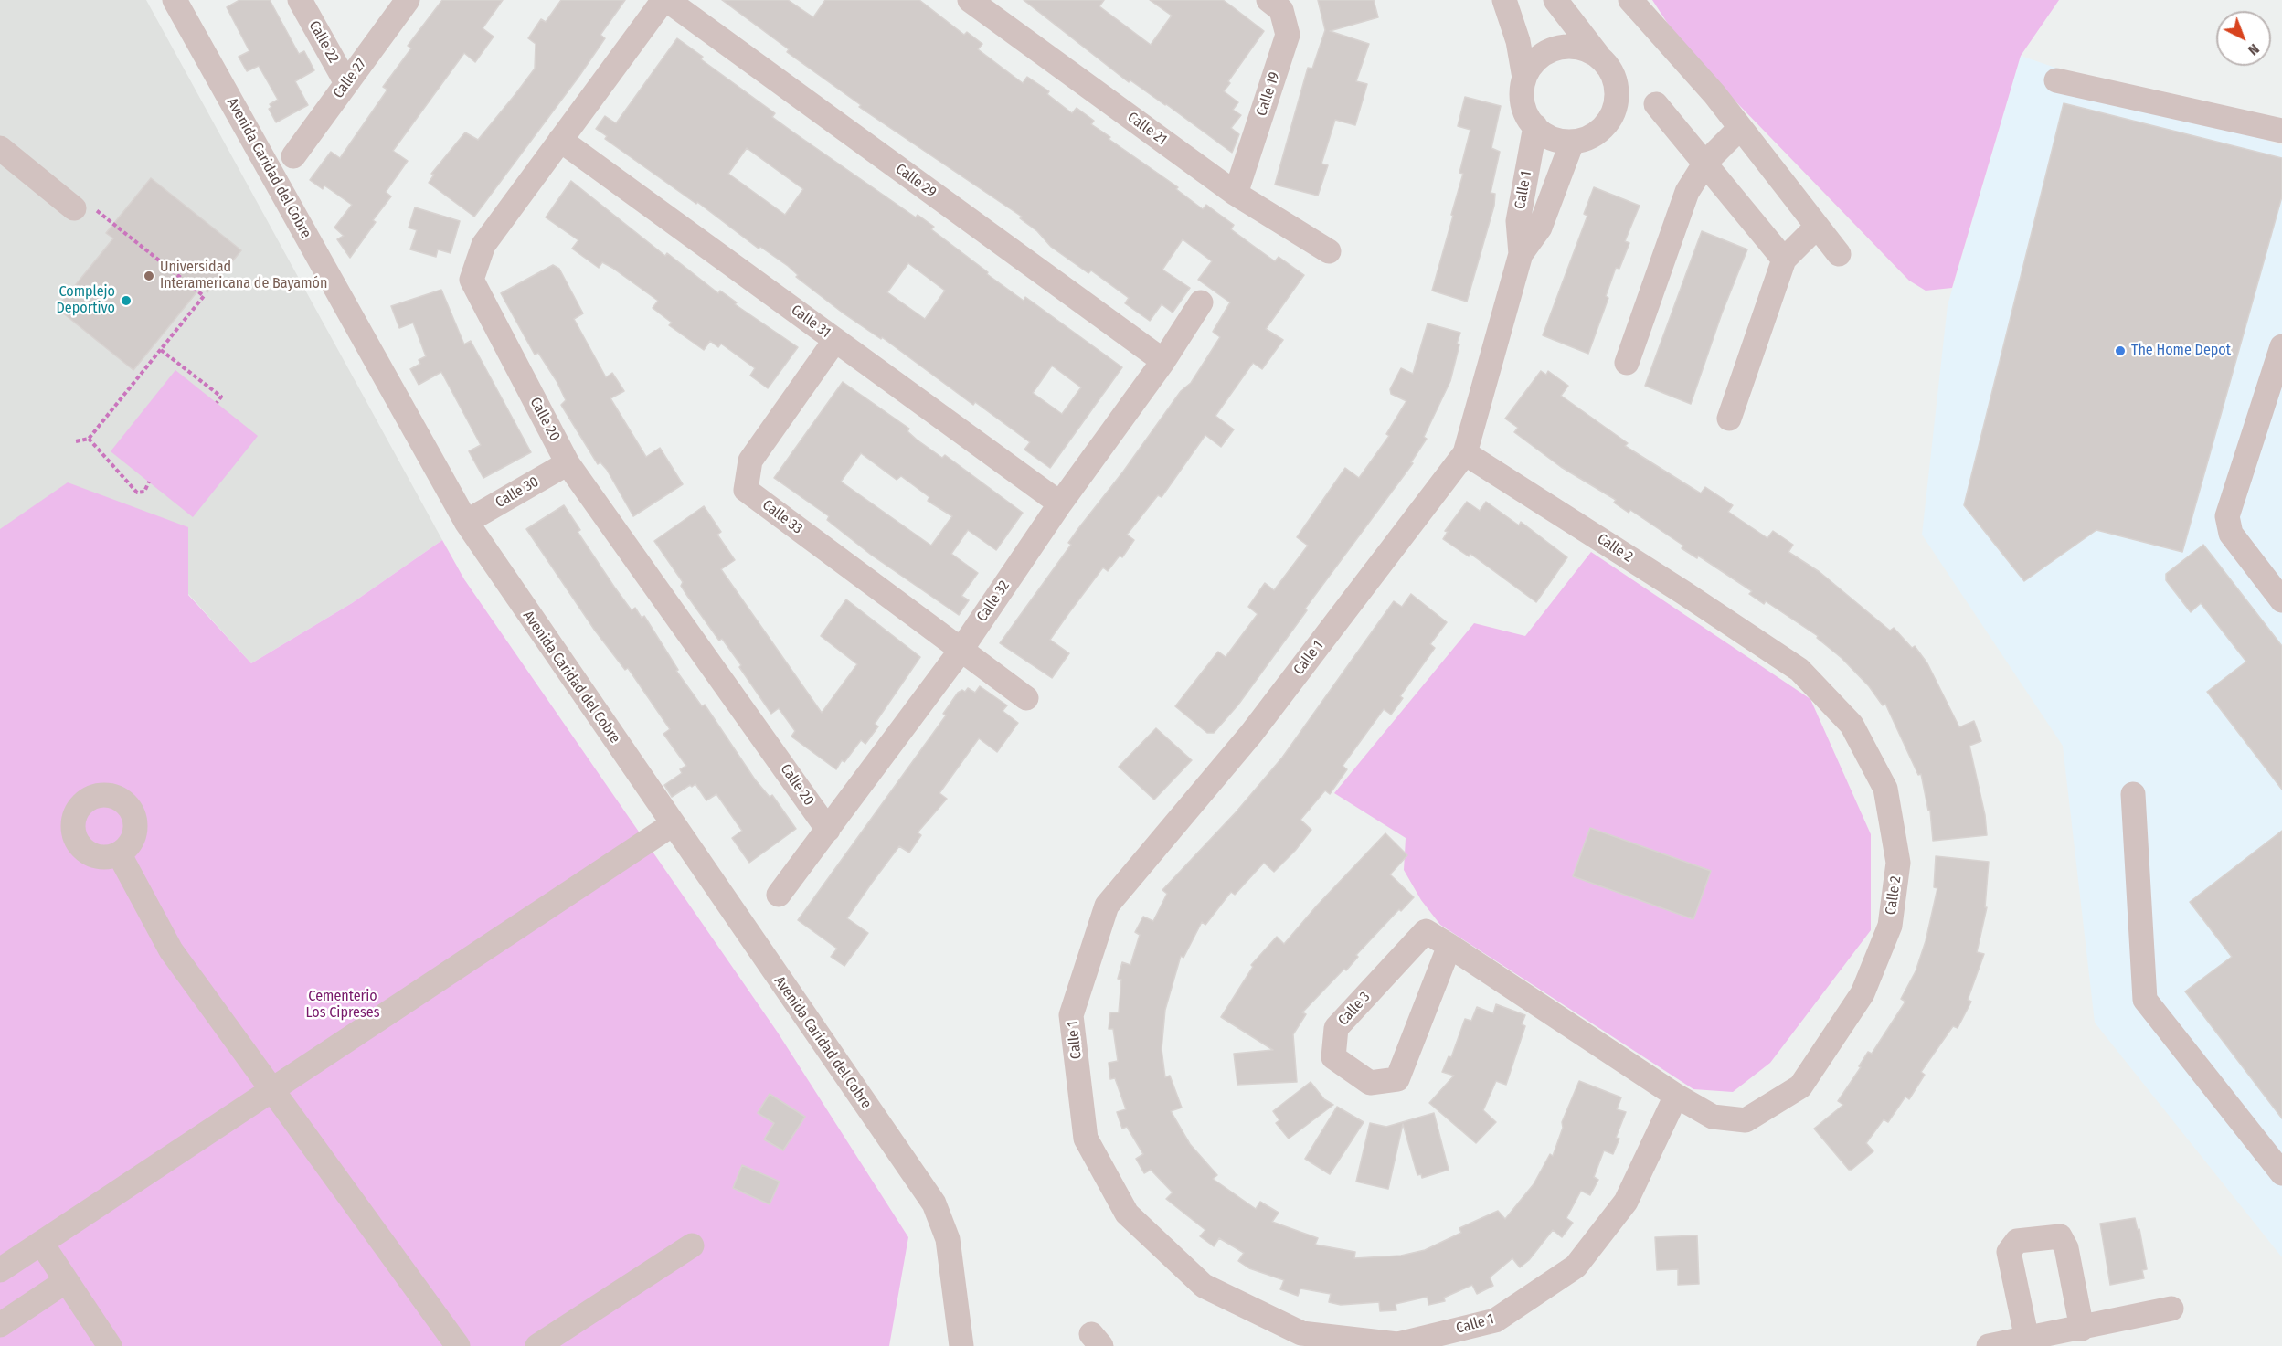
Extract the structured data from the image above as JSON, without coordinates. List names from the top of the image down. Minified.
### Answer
{"streets":{"street":["Calle 22","Calle 27","Calle 19","Calle 21","Avenida Caridad del Cobre","Calle 29","Calle 1","Calle 31","Calle 20","Calle 30","Calle 33","Calle 2","Calle 32","Calle 3"]},"crossings":[["Calle 22","Calle 27"],["Calle 19","Calle 21"],["Avenida Caridad del Cobre","Calle 30"],["Calle 29","Calle 32"],["Calle 1","Calle 2"],["Calle 31","Calle 20"],["Calle 31","Calle 33"],["Calle 31","Calle 32"],["Calle 20","Calle 30"],["Calle 20","Calle 32"],["Calle 33","Calle 32"],["Calle 2","Calle 3"]],"parks":["Cementerio Los Cipreses"],"places":["Universidad Interamericana de Bayamón","Complejo Deportivo","The Home Depot"],"north":"bottom right"}
